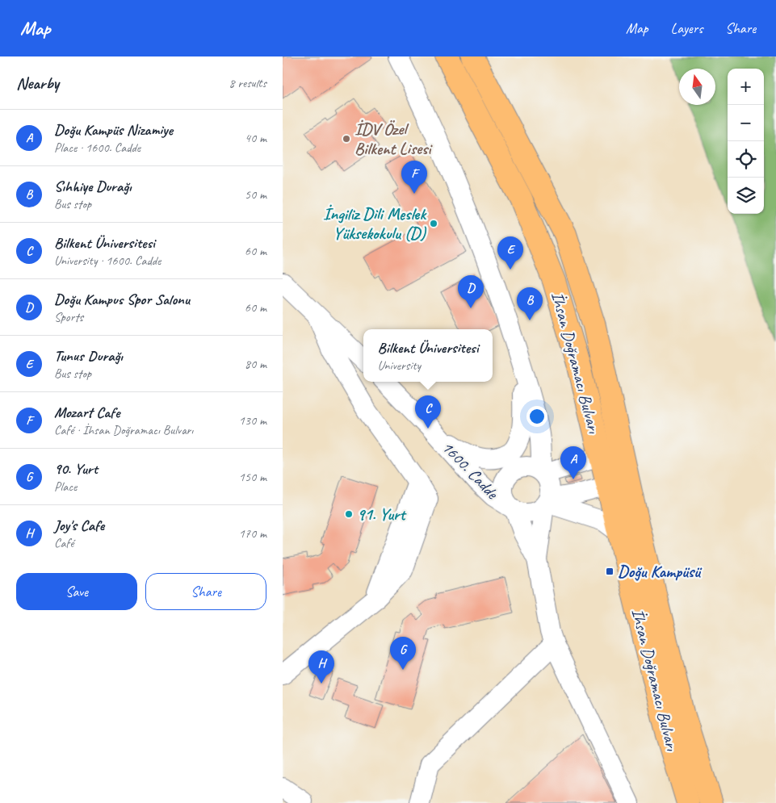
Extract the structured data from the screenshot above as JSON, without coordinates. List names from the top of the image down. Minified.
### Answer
{"streets":{"main road":["İhsan Doğramacı Bulvarı"],"street":["1600. Cadde"]},"crossings":[["İhsan Doğramacı Bulvarı","1600. Cadde"]],"places":{"other":["İDV Özel Bilkent Lisesi","İngiliz Dili Meslek Yüksekokulu (D)","91. Yurt"],"transit":["Doğu Kampüsü"]},"north":"top","page":{"header":"Map","nav":["Map","Layers","Share"],"heading":["Nearby","8 results"],"map_buttons":["+","−"],"list":[{"mark":"A","name":"Doğu Kampüs Nizamiye","note":"Place · 1600. Cadde","value":"40 m"},{"mark":"B","name":"Sıhhiye Durağı","note":"Bus stop","value":"50 m"},{"mark":"C","name":"Bilkent Üniversitesi","note":"University · 1600. Cadde","value":"60 m"},{"mark":"D","name":"Doğu Kampus Spor Salonu","note":"Sports","value":"60 m"},{"mark":"E","name":"Tunus Durağı","note":"Bus stop","value":"80 m"},{"mark":"F","name":"Mozart Cafe","note":"Café · İhsan Doğramacı Bulvarı","value":"130 m"},{"mark":"G","name":"90. Yurt","note":"Place","value":"150 m"},{"mark":"H","name":"Joy's Cafe","note":"Café","value":"170 m"}],"pins":["F","E","D","B","C","A","G","H"],"popup":["Bilkent Üniversitesi","University"],"buttons":["Save","Share"]}}
